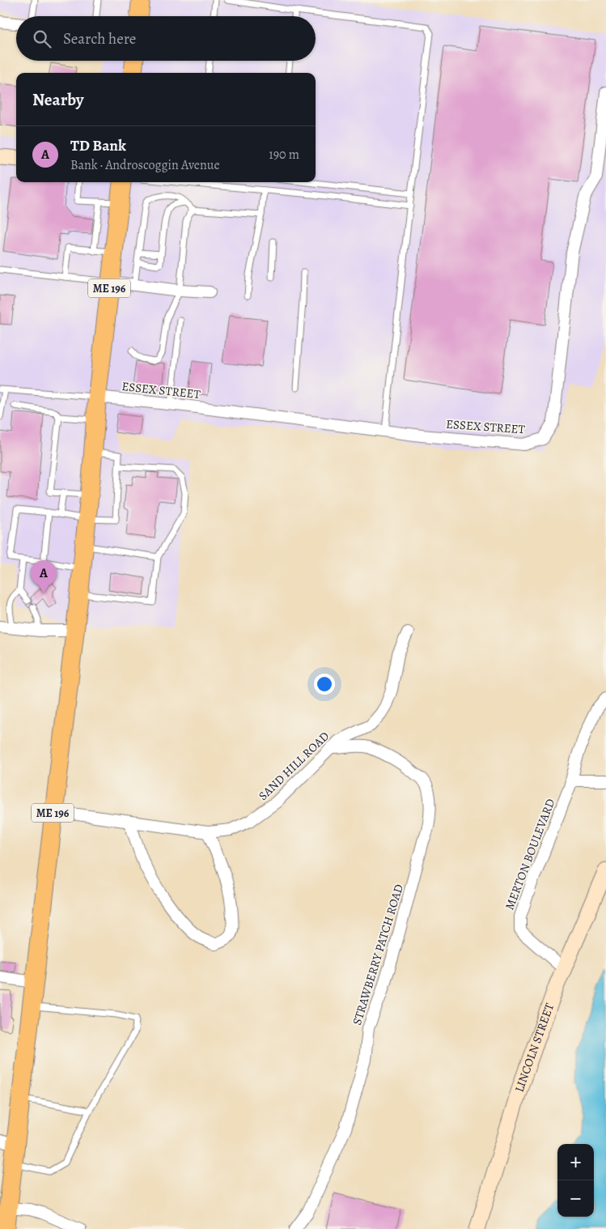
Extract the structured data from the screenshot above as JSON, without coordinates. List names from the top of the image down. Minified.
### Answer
{"streets":{"highway":["ME 196"],"main road":["LINCOLN STREET"],"street":["ESSEX STREET","SAND HILL ROAD","MERTON BOULEVARD","STRAWBERRY PATCH ROAD"]},"crossings":[["ME 196","ESSEX STREET"],["ME 196","SAND HILL ROAD"],["SAND HILL ROAD","STRAWBERRY PATCH ROAD"],["MERTON BOULEVARD","LINCOLN STREET"]],"page":{"search":"Search here","heading":"Nearby","list":[{"mark":"A","name":"TD Bank","note":"Bank · Androscoggin Avenue","value":"190 m"}],"pins":"A","map_buttons":["+","−"]}}
